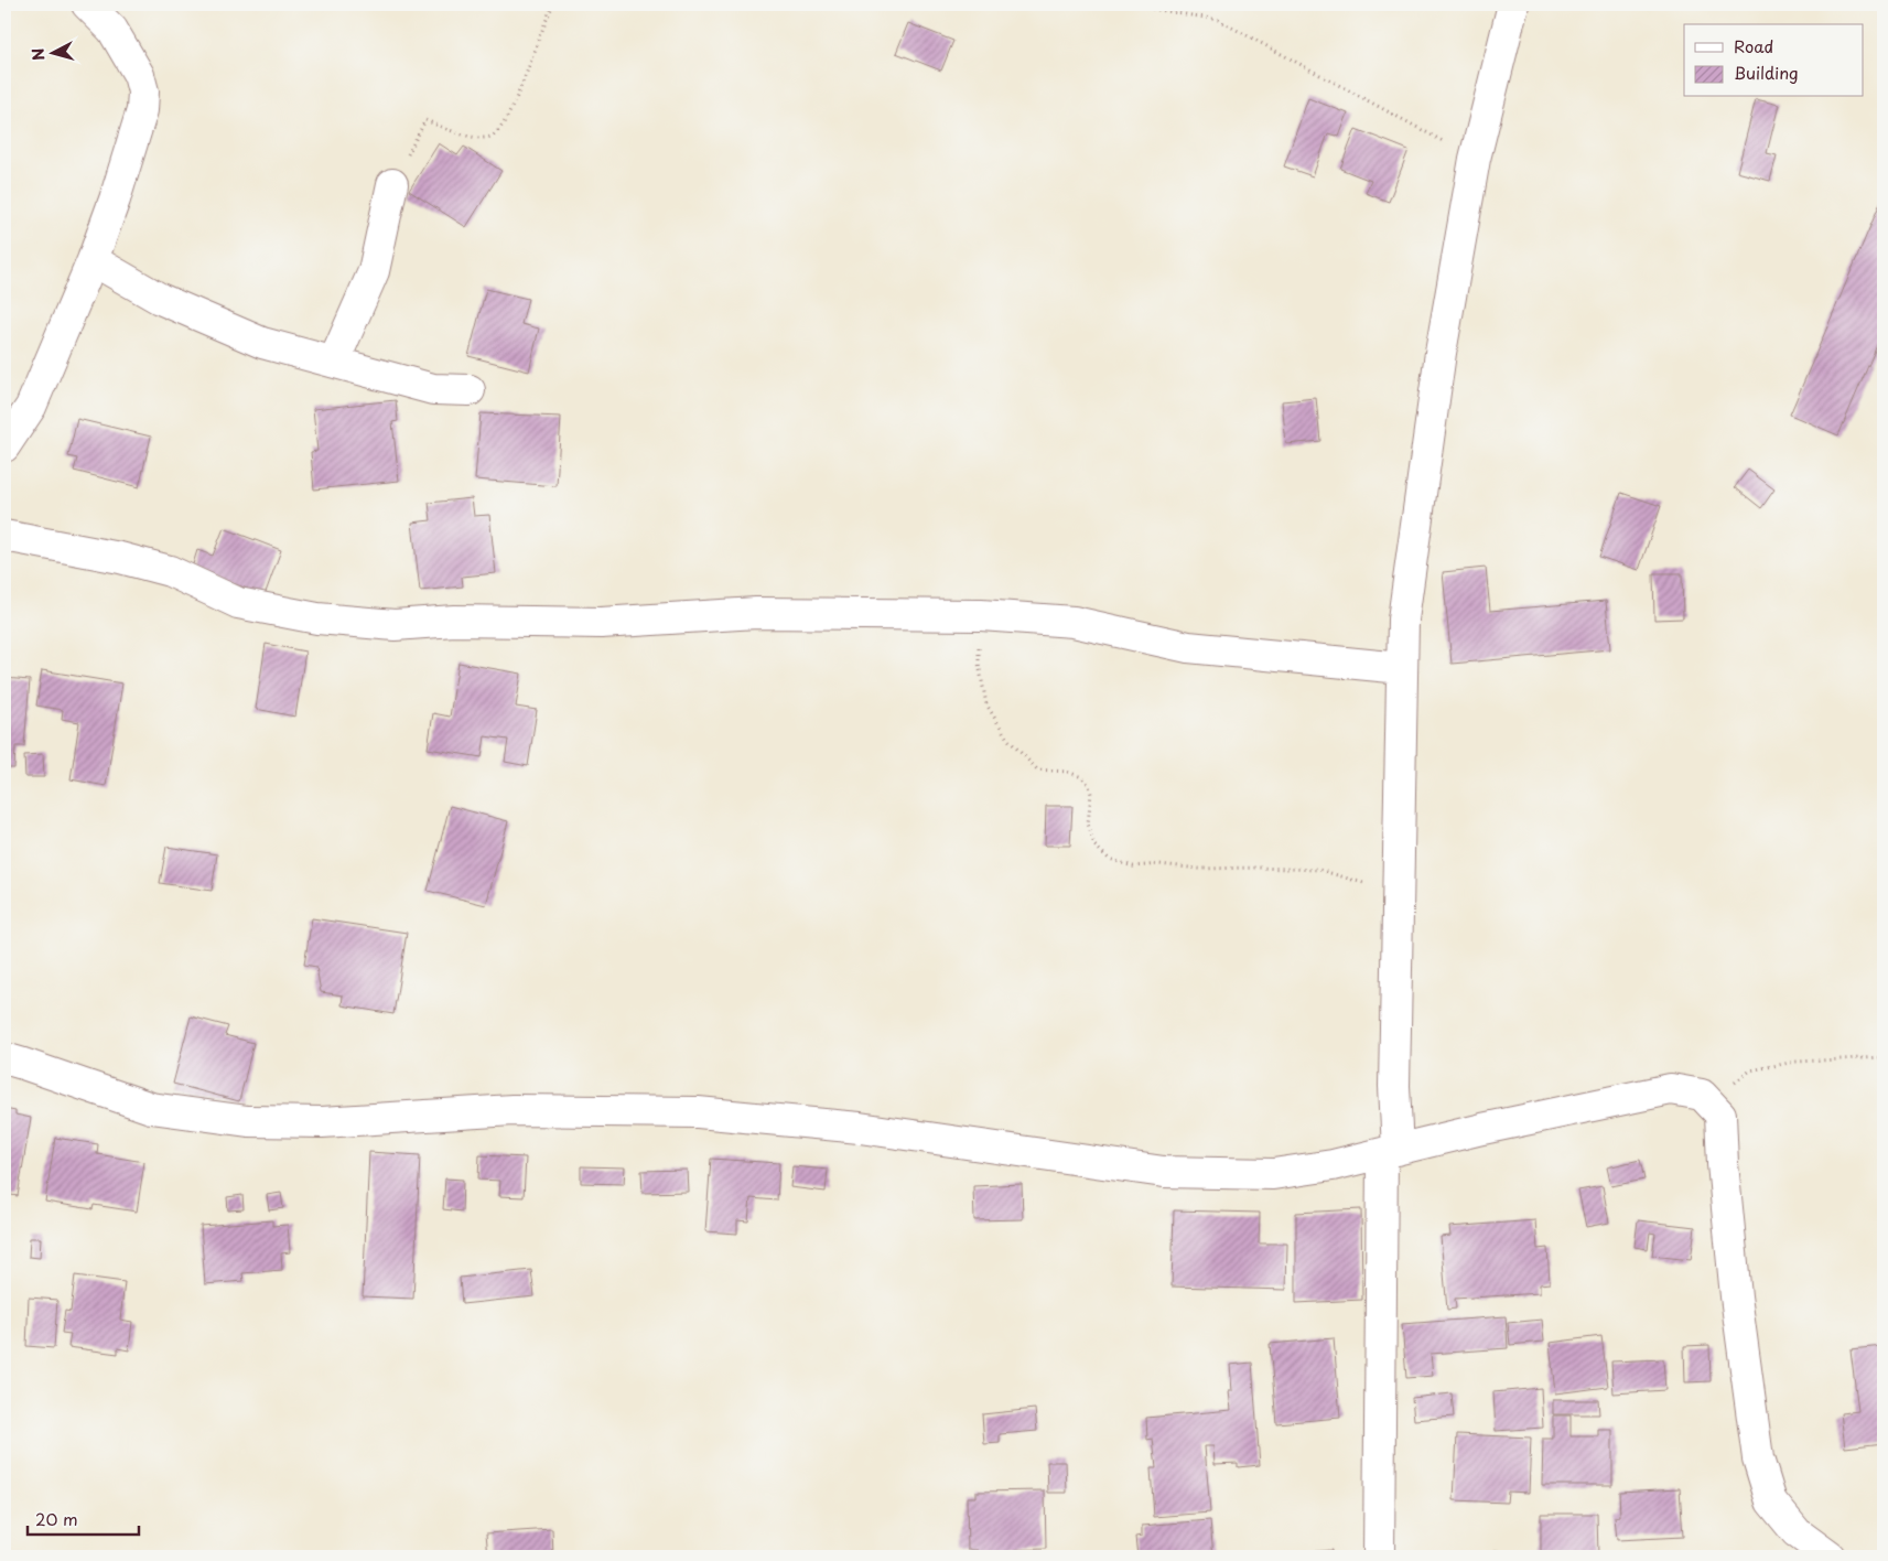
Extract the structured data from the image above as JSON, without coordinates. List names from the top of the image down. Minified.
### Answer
{"legend":["Road","Building"],"scale_bar":"20 m","north":"left"}
